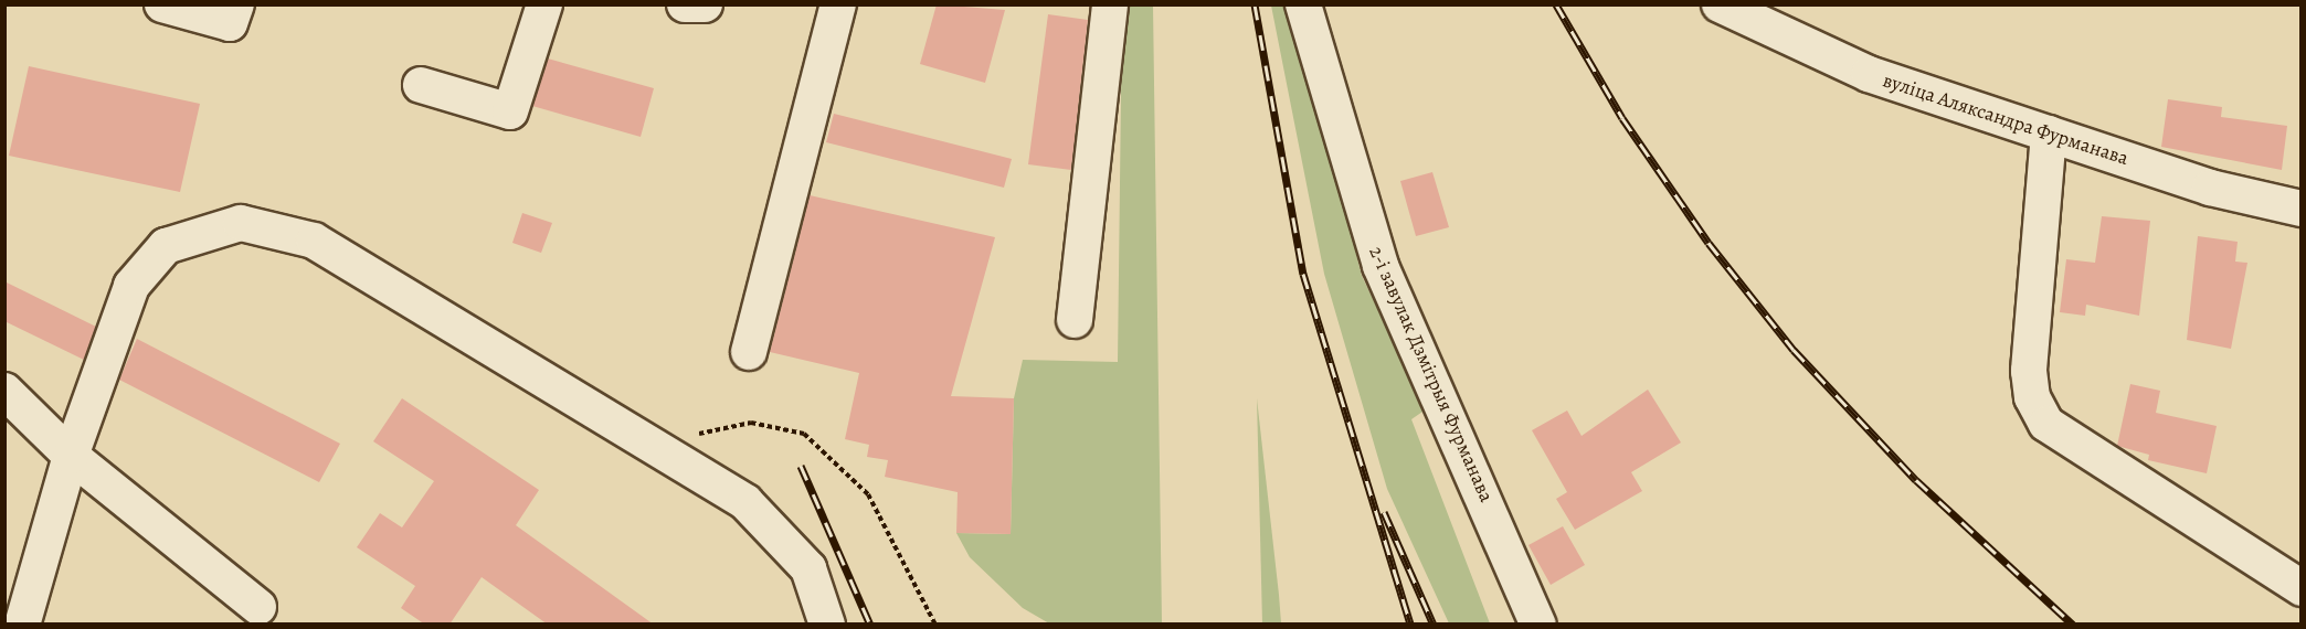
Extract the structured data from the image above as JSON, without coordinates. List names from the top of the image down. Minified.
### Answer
{"streets":{"street":["вуліца Аляксандра Фурманава","2-і завулак Дзмітрыя Фурманава"]}}
